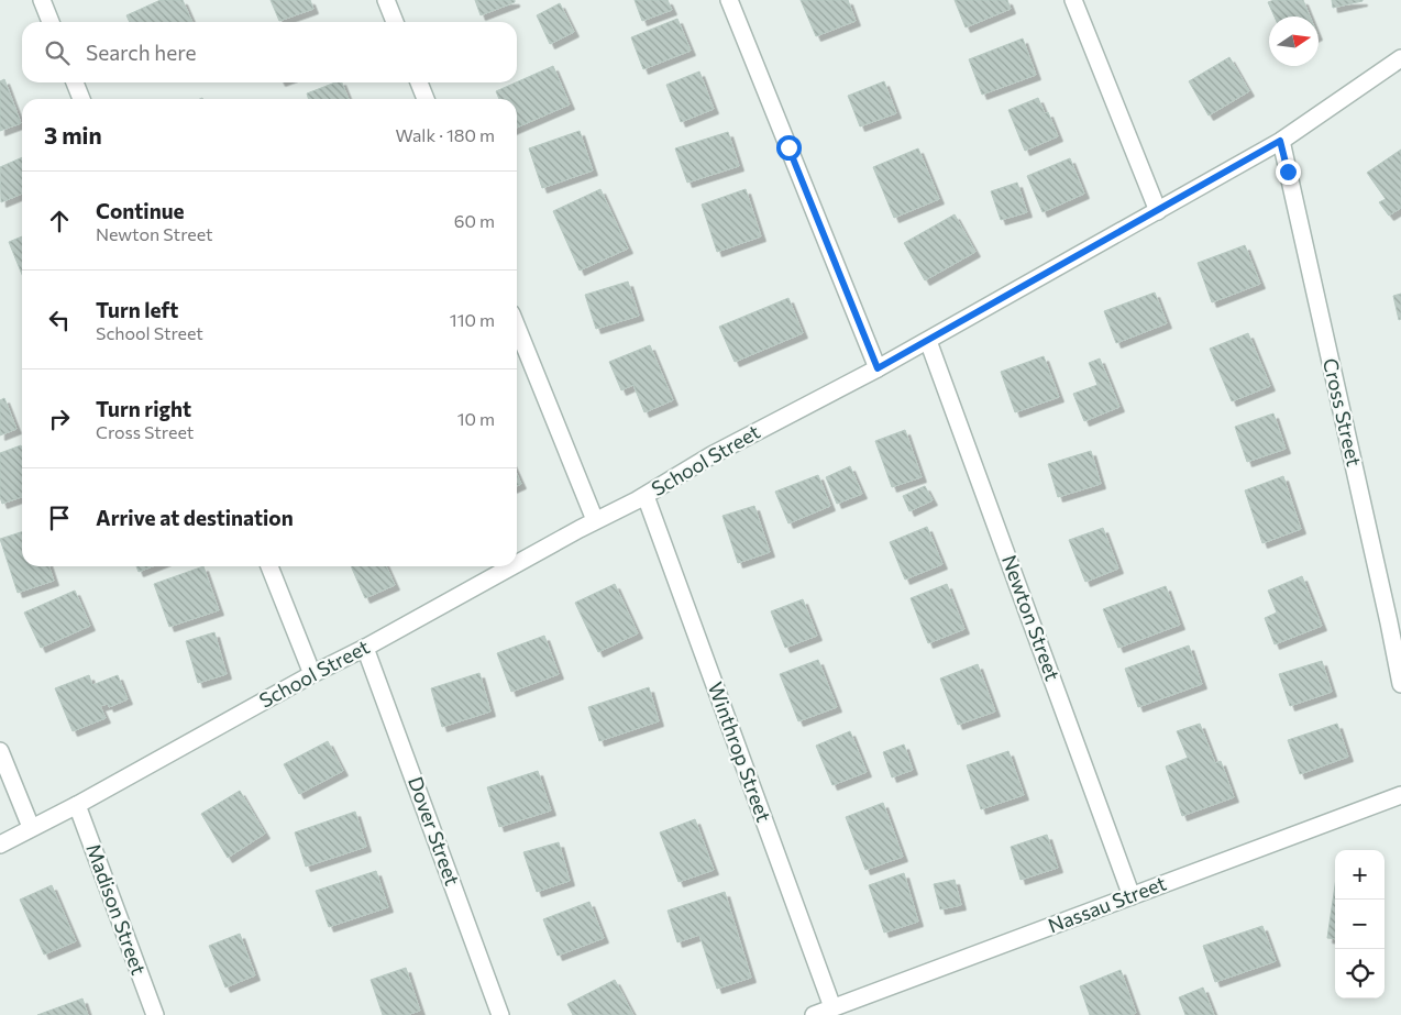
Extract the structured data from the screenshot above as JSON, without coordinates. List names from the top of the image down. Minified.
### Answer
{"streets":{"street":["Cross Street","School Street","Newton Street","Winthrop Street","Dover Street","Nassau Street","Madison Street"]},"crossings":[["Cross Street","School Street"],["School Street","Newton Street"],["School Street","Winthrop Street"],["School Street","Dover Street"],["School Street","Madison Street"],["Newton Street","Nassau Street"],["Winthrop Street","Nassau Street"]],"north":"right","page":{"search":"Search here","heading":["3 min","Walk · 180 m"],"list":[["Continue","Newton Street","60 m"],["Turn left","School Street","110 m"],["Turn right","Cross Street","10 m"],"Arrive at destination"],"map_buttons":["+","−"]}}
